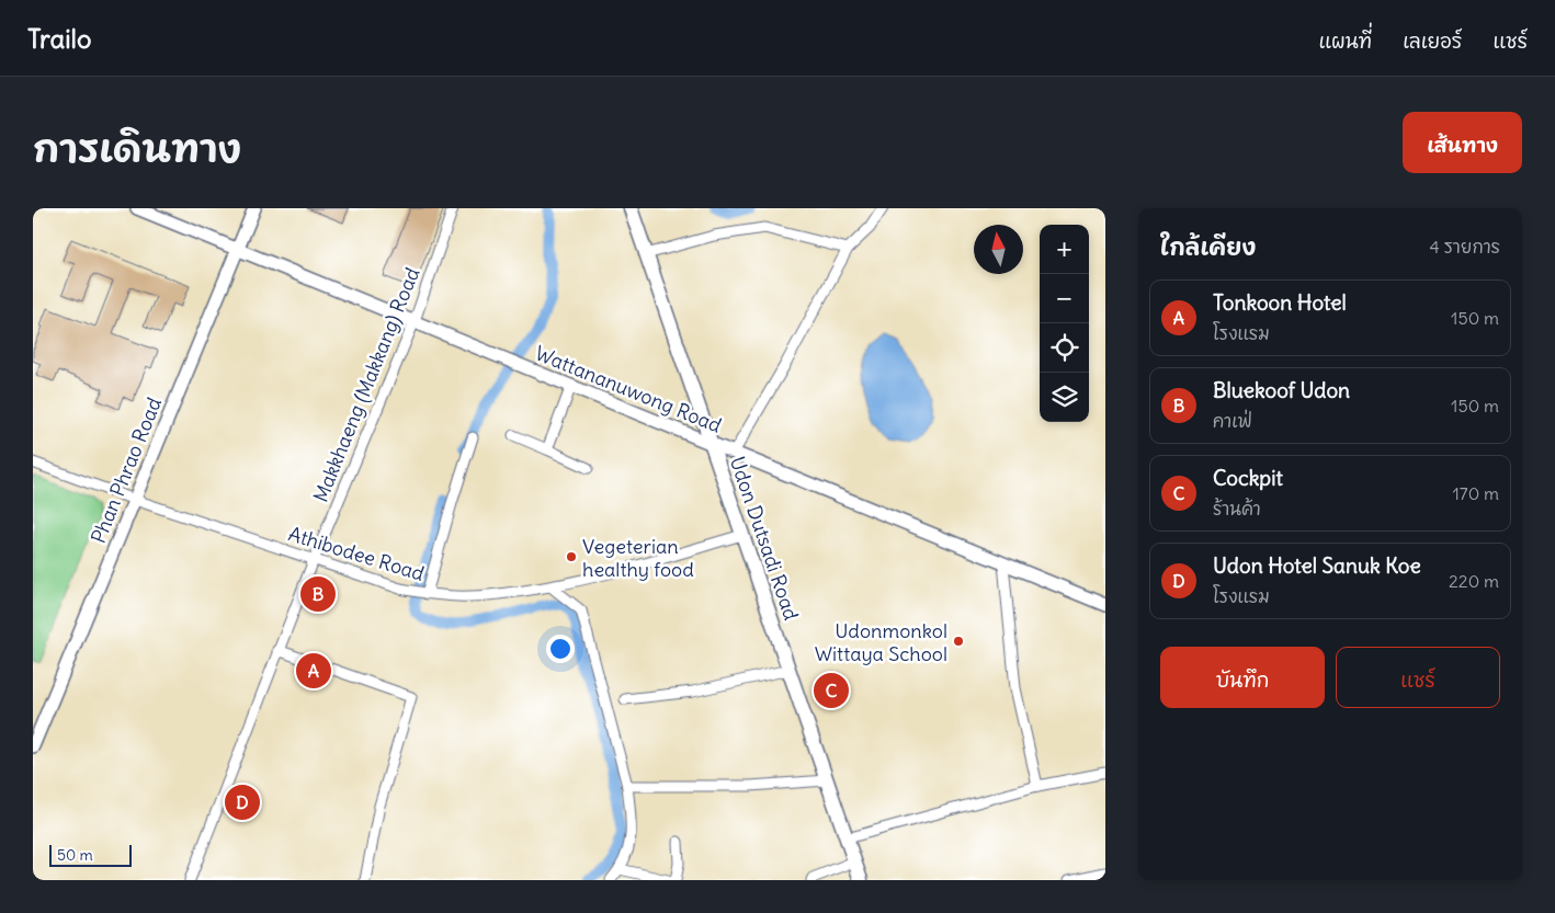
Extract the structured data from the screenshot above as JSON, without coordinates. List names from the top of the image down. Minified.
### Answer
{"streets":{"main road":["Udon Dutsadi Road"],"street":["Makkhaeng (Makkang) Road","Wattananuwong Road","Phan Phrao Road","Athibodee Road"]},"crossings":[["Makkhaeng (Makkang) Road","Wattananuwong Road"],["Makkhaeng (Makkang) Road","Athibodee Road"],["Wattananuwong Road","Phan Phrao Road"],["Wattananuwong Road","Udon Dutsadi Road"],["Phan Phrao Road","Athibodee Road"],["Udon Dutsadi Road","Athibodee Road"]],"places":["Vegeterian healthy food","Udonmonkol Wittaya School"],"scale_bar":"50 m","north":"top","page":{"header":"Trailo","nav":["แผนที่","เลเยอร์","แชร์"],"title":"การเดินทาง","buttons":["เส้นทาง",["บันทึก","แชร์"]],"heading":["ใกล้เคียง","4 รายการ"],"map_buttons":["+","−"],"list":[{"mark":"A","name":"Tonkoon Hotel","note":"โรงแรม","value":"150 m"},{"mark":"B","name":"Bluekoof Udon","note":"คาเฟ่","value":"150 m"},{"mark":"C","name":"Cockpit","note":"ร้านค้า","value":"170 m"},{"mark":"D","name":"Udon Hotel Sanuk Koe","note":"โรงแรม","value":"220 m"}],"pins":["B","A","C","D"],"scale":"50 m"}}
